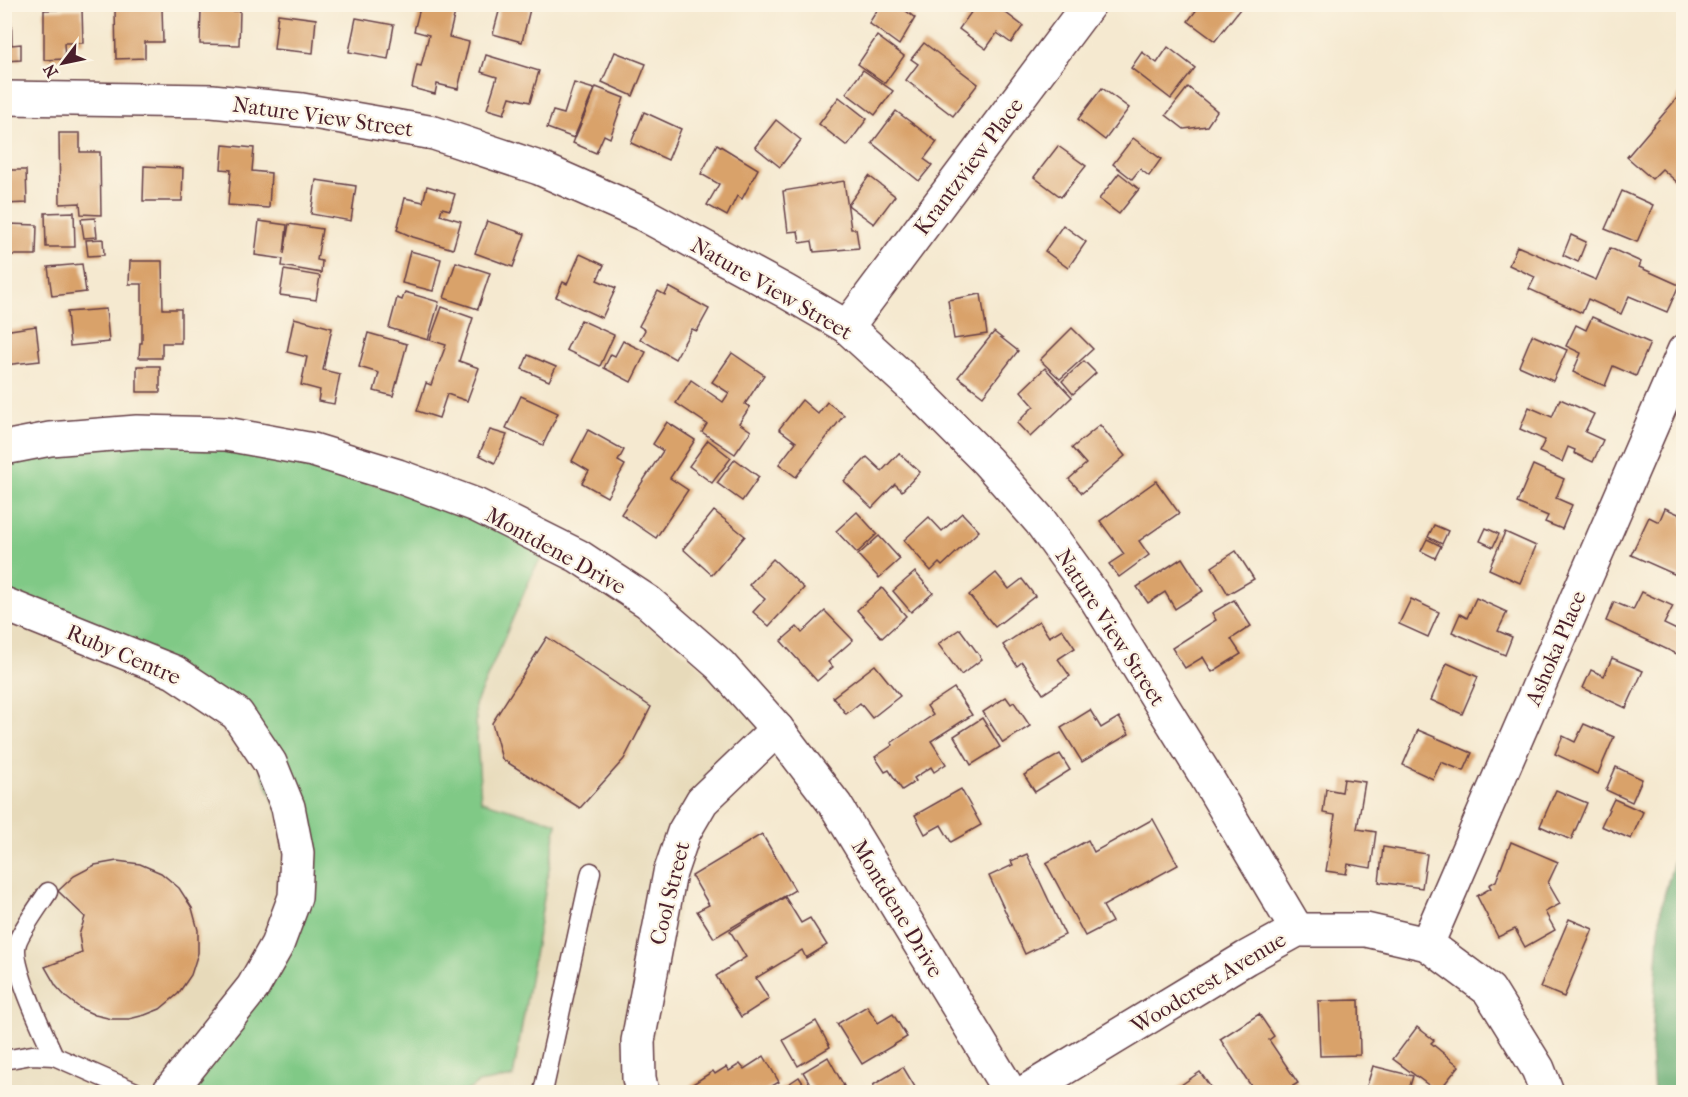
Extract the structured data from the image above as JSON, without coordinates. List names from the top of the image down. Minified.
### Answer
{"streets":{"street":["Nature View Street","Krantzview Place","Montdene Drive","Ashoka Place","Ruby Centre","Cool Street","Woodcrest Avenue"]},"crossings":[["Nature View Street","Krantzview Place"],["Nature View Street","Woodcrest Avenue"],["Montdene Drive","Cool Street"],["Ashoka Place","Woodcrest Avenue"]],"north":"bottom left"}
